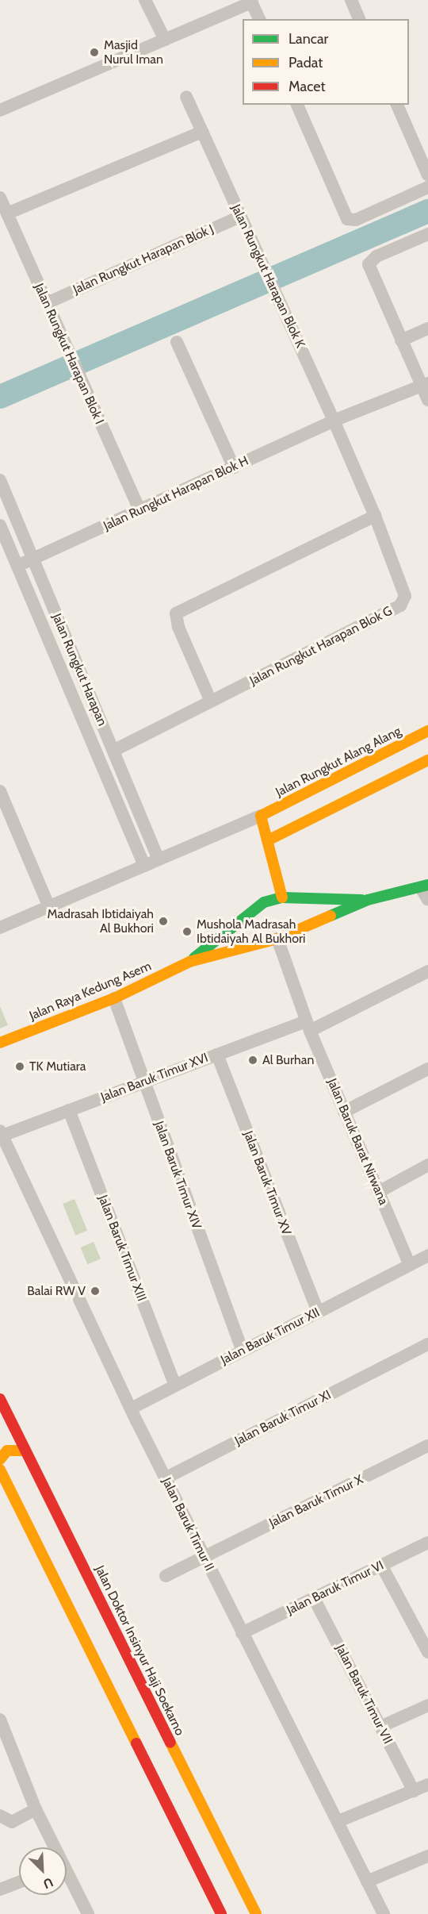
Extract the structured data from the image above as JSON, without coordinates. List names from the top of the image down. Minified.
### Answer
{"streets":{"street":["Jalan Rungkut Harapan Blok J","Jalan Rungkut Harapan Blok K","Jalan Rungkut Harapan Blok I","Jalan Rungkut Harapan Blok H","Jalan Rungkut Harapan Blok G","Jalan Rungkut Harapan","Jalan Rungkut Alang Alang","Jalan Raya Kedung Asem","Jalan Baruk Timur XVI","Jalan Baruk Barat Nirwana","Jalan Baruk Timur XIV","Jalan Baruk Timur XV","Jalan Baruk Timur XIII","Jalan Baruk Timur XII","Jalan Baruk Timur XI","Jalan Baruk Timur X","Jalan Baruk Timur II","Jalan Baruk Timur VI","Jalan Doktor Insinyur Haji Soekarno","Jalan Baruk Timur VII"]},"crossings":[["Jalan Rungkut Harapan Blok J","Jalan Rungkut Harapan Blok K"],["Jalan Rungkut Harapan Blok J","Jalan Rungkut Harapan Blok I"],["Jalan Rungkut Harapan Blok K","Jalan Rungkut Harapan Blok H"],["Jalan Rungkut Harapan Blok K","Jalan Rungkut Harapan Blok G"],["Jalan Rungkut Harapan Blok I","Jalan Rungkut Harapan Blok H"],["Jalan Rungkut Harapan Blok H","Jalan Rungkut Harapan Blok G"],["Jalan Rungkut Harapan Blok H","Jalan Rungkut Harapan"],["Jalan Rungkut Harapan Blok G","Jalan Rungkut Harapan"],["Jalan Raya Kedung Asem","Jalan Baruk Barat Nirwana"],["Jalan Raya Kedung Asem","Jalan Baruk Timur XIV"],["Jalan Baruk Timur XVI","Jalan Baruk Barat Nirwana"],["Jalan Baruk Timur XVI","Jalan Baruk Timur XIV"],["Jalan Baruk Timur XVI","Jalan Baruk Timur XV"],["Jalan Baruk Timur XVI","Jalan Baruk Timur XIII"],["Jalan Baruk Timur XVI","Jalan Baruk Timur II"],["Jalan Baruk Barat Nirwana","Jalan Baruk Timur XII"],["Jalan Baruk Timur XIV","Jalan Baruk Timur XII"],["Jalan Baruk Timur XV","Jalan Baruk Timur XII"],["Jalan Baruk Timur XIII","Jalan Baruk Timur XII"],["Jalan Baruk Timur XII","Jalan Baruk Timur II"],["Jalan Baruk Timur XI","Jalan Baruk Timur II"],["Jalan Baruk Timur X","Jalan Baruk Timur II"],["Jalan Baruk Timur II","Jalan Baruk Timur VI"],["Jalan Baruk Timur VI","Jalan Baruk Timur VII"]],"places":["Masjid Nurul Iman","Madrasah Ibtidaiyah Al Bukhori","Mushola Madrasah Ibtidaiyah Al Bukhori","Al Burhan","TK Mutiara","Balai RW V"],"legend":["Lancar","Padat","Macet"],"north":"bottom right"}
